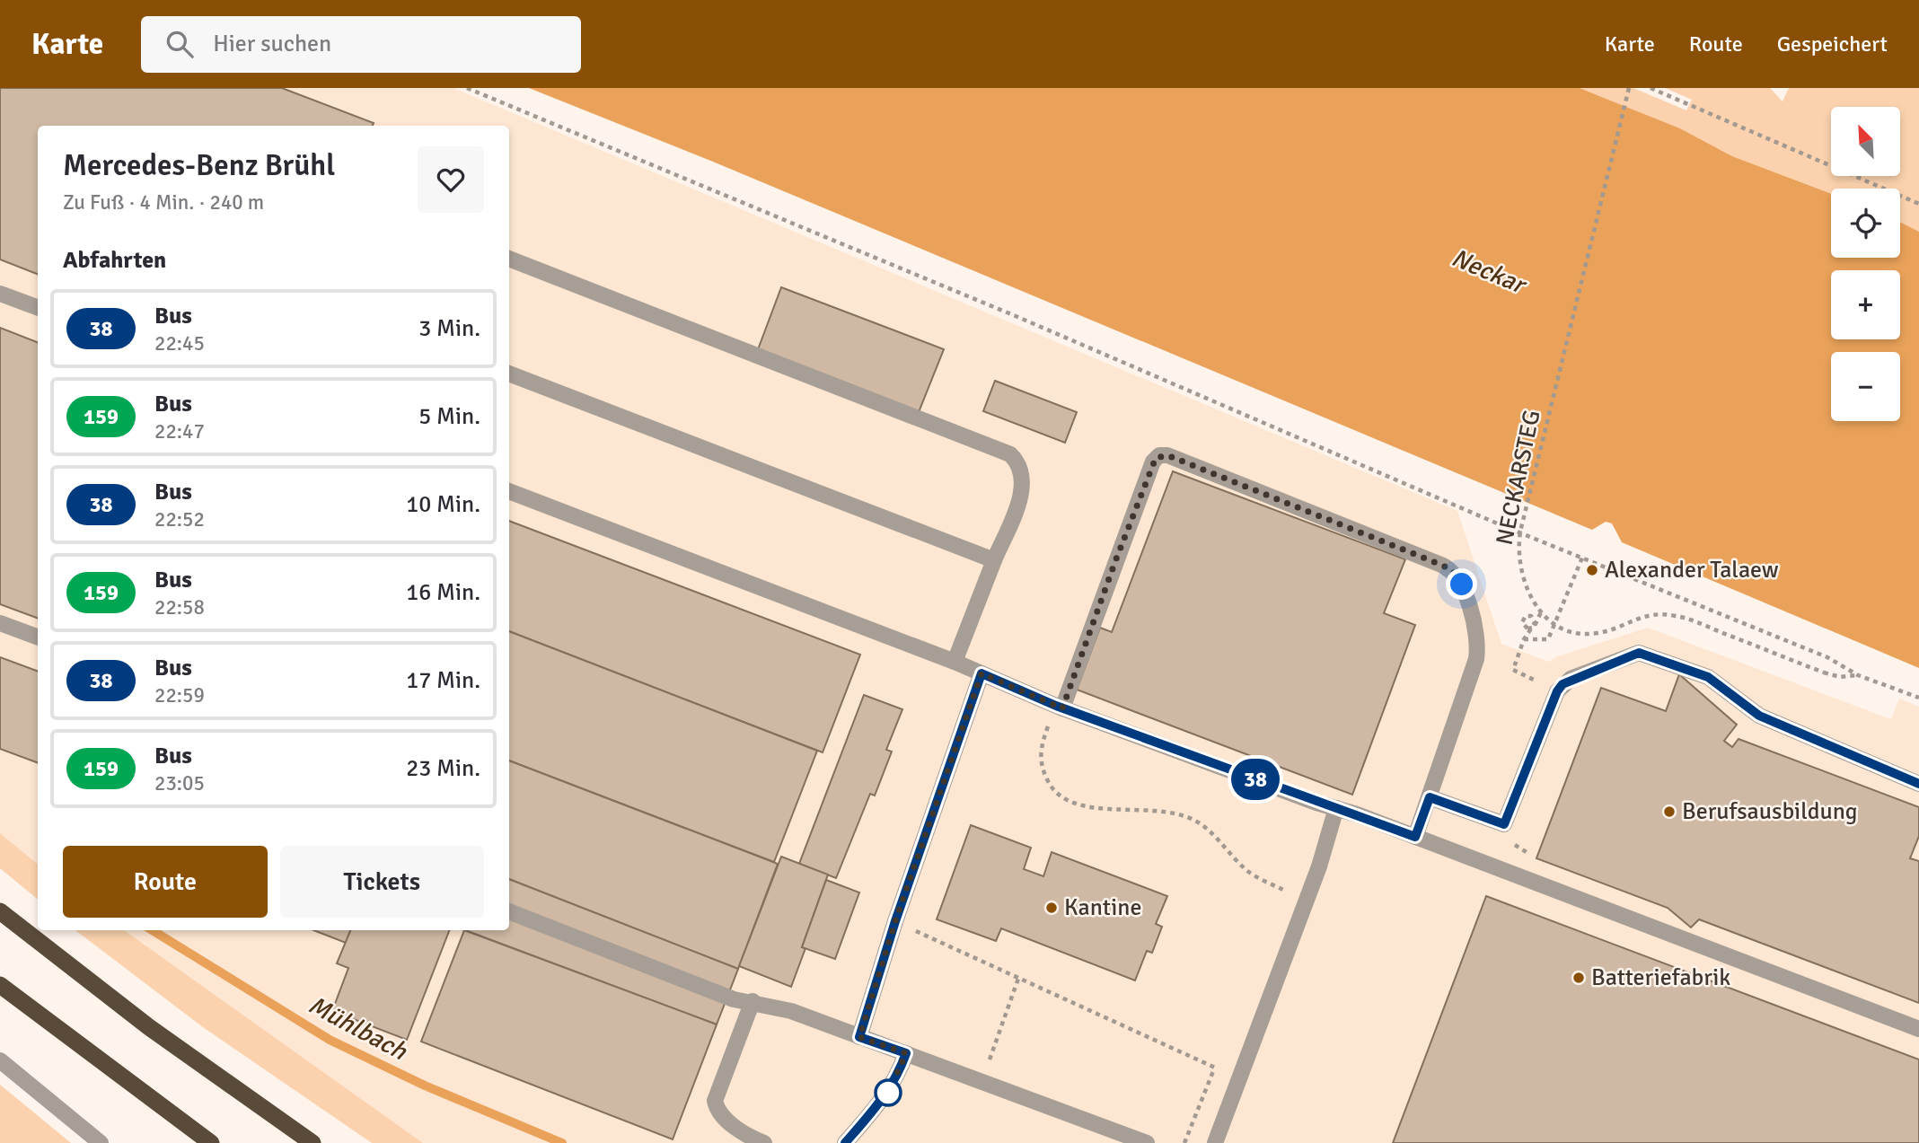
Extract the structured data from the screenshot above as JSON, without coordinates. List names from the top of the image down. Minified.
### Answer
{"streets":{"path":["NECKARSTEG"]},"water":["Neckar","Mühlbach"],"places":["Alexander Talaew","Berufsausbildung","Kantine","Batteriefabrik"],"lines":["bus line 38"],"north":"top left","page":{"header":"Karte","search":"Hier suchen","nav":["Karte","Route","Gespeichert"],"on_map":"38","map_buttons":["+","−"],"heading":[["Mercedes-Benz Brühl","Zu Fuß · 4 Min. · 240 m"],"Abfahrten"],"list":[{"mark":"38","name":"Bus","note":"22:45","value":"3 Min."},{"mark":"159","name":"Bus","note":"22:47","value":"5 Min."},{"mark":"38","name":"Bus","note":"22:52","value":"10 Min."},{"mark":"159","name":"Bus","note":"22:58","value":"16 Min."},{"mark":"38","name":"Bus","note":"22:59","value":"17 Min."},{"mark":"159","name":"Bus","note":"23:05","value":"23 Min."}],"buttons":["Route","Tickets"]}}
